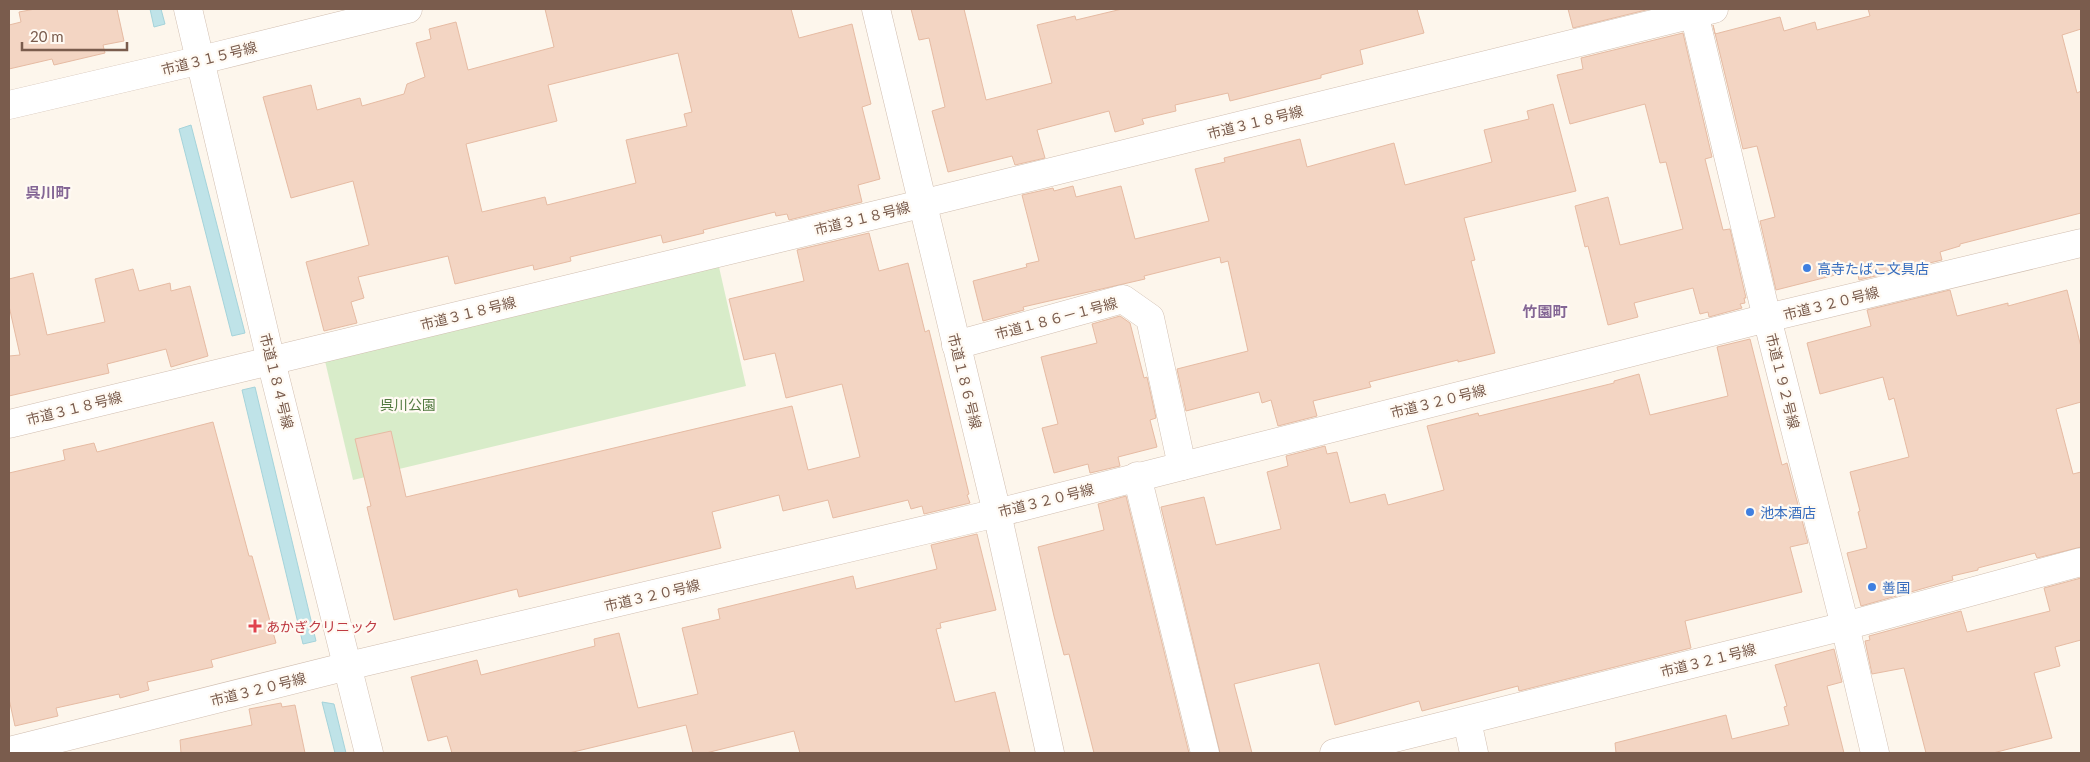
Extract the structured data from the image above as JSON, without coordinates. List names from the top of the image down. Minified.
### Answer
{"streets":{"street":["市道３１５号線","市道３１８号線","市道３２０号線","市道１８６－１号線","市道１８４号線","市道１８６号線","市道１９２号線","市道３２１号線"]},"crossings":[["市道３１５号線","市道１８４号線"],["市道３１８号線","市道１８４号線"],["市道３１８号線","市道１８６号線"],["市道３１８号線","市道１９２号線"],["市道３２０号線","市道１８６－１号線"],["市道３２０号線","市道１８４号線"],["市道３２０号線","市道１８６号線"],["市道３２０号線","市道１９２号線"],["市道１８６－１号線","市道１８６号線"],["市道１９２号線","市道３２１号線"]],"districts":["呉川町","竹園町"],"parks":["呉川公園"],"places":{"other":["高寺たばこ文具店","池本酒店","善国"],"health":["あかぎクリニック"]},"scale_bar":"20 m"}
